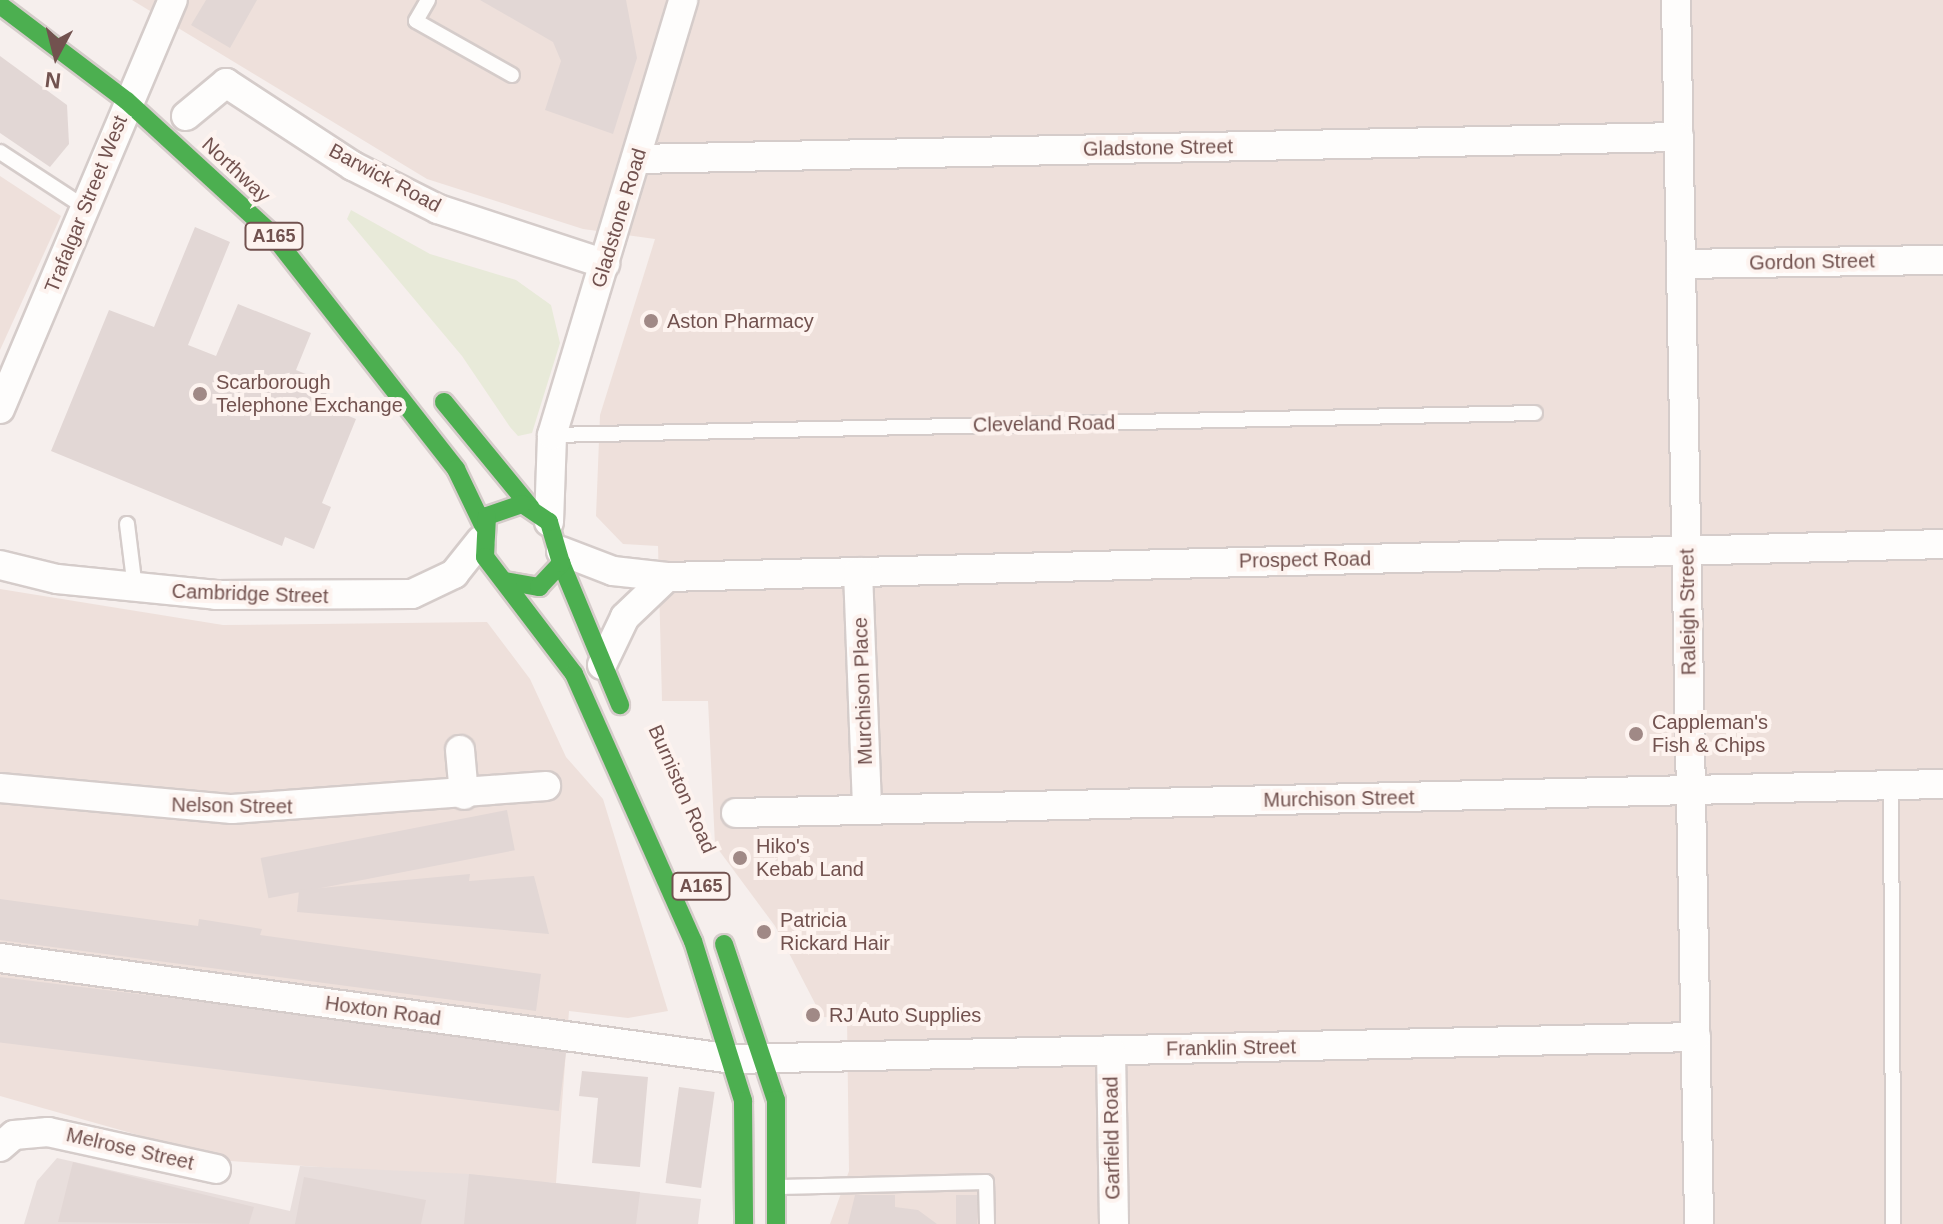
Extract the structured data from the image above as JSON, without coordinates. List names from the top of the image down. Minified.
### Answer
{"streets":{"main road":["Northway","A165","Burniston Road"],"street":["Gladstone Street","Barwick Road","Trafalgar Street West","Gladstone Road","Gordon Street","Prospect Road","Cambridge Street","Raleigh Street","Murchison Place","Murchison Street","Nelson Street","Hoxton Road","Franklin Street","Garfield Road","Melrose Street"],"lane":["Cleveland Road"]},"crossings":[["Gladstone Street","Gladstone Road"],["Gladstone Street","Raleigh Street"],["Northway","Barwick Road"],["Northway","Trafalgar Street West"],["Northway","Gladstone Road"],["Northway","A165"],["Northway","Cambridge Street"],["Barwick Road","Gladstone Road"],["Gladstone Road","A165"],["Gladstone Road","Cleveland Road"],["Gladstone Road","Cambridge Street"],["A165","Prospect Road"],["A165","Cambridge Street"],["A165","Burniston Road"],["A165","Hoxton Road"],["A165","Franklin Street"],["Gordon Street","Raleigh Street"],["Prospect Road","Raleigh Street"],["Prospect Road","Murchison Place"],["Prospect Road","Burniston Road"],["Raleigh Street","Murchison Street"],["Raleigh Street","Franklin Street"],["Murchison Place","Murchison Street"],["Hoxton Road","Franklin Street"],["Franklin Street","Garfield Road"]],"places":["Aston Pharmacy","Scarborough Telephone Exchange","Cappleman's Fish & Chips","Hiko's Kebab Land","Patricia Rickard Hair","RJ Auto Supplies"],"north":"bottom"}
